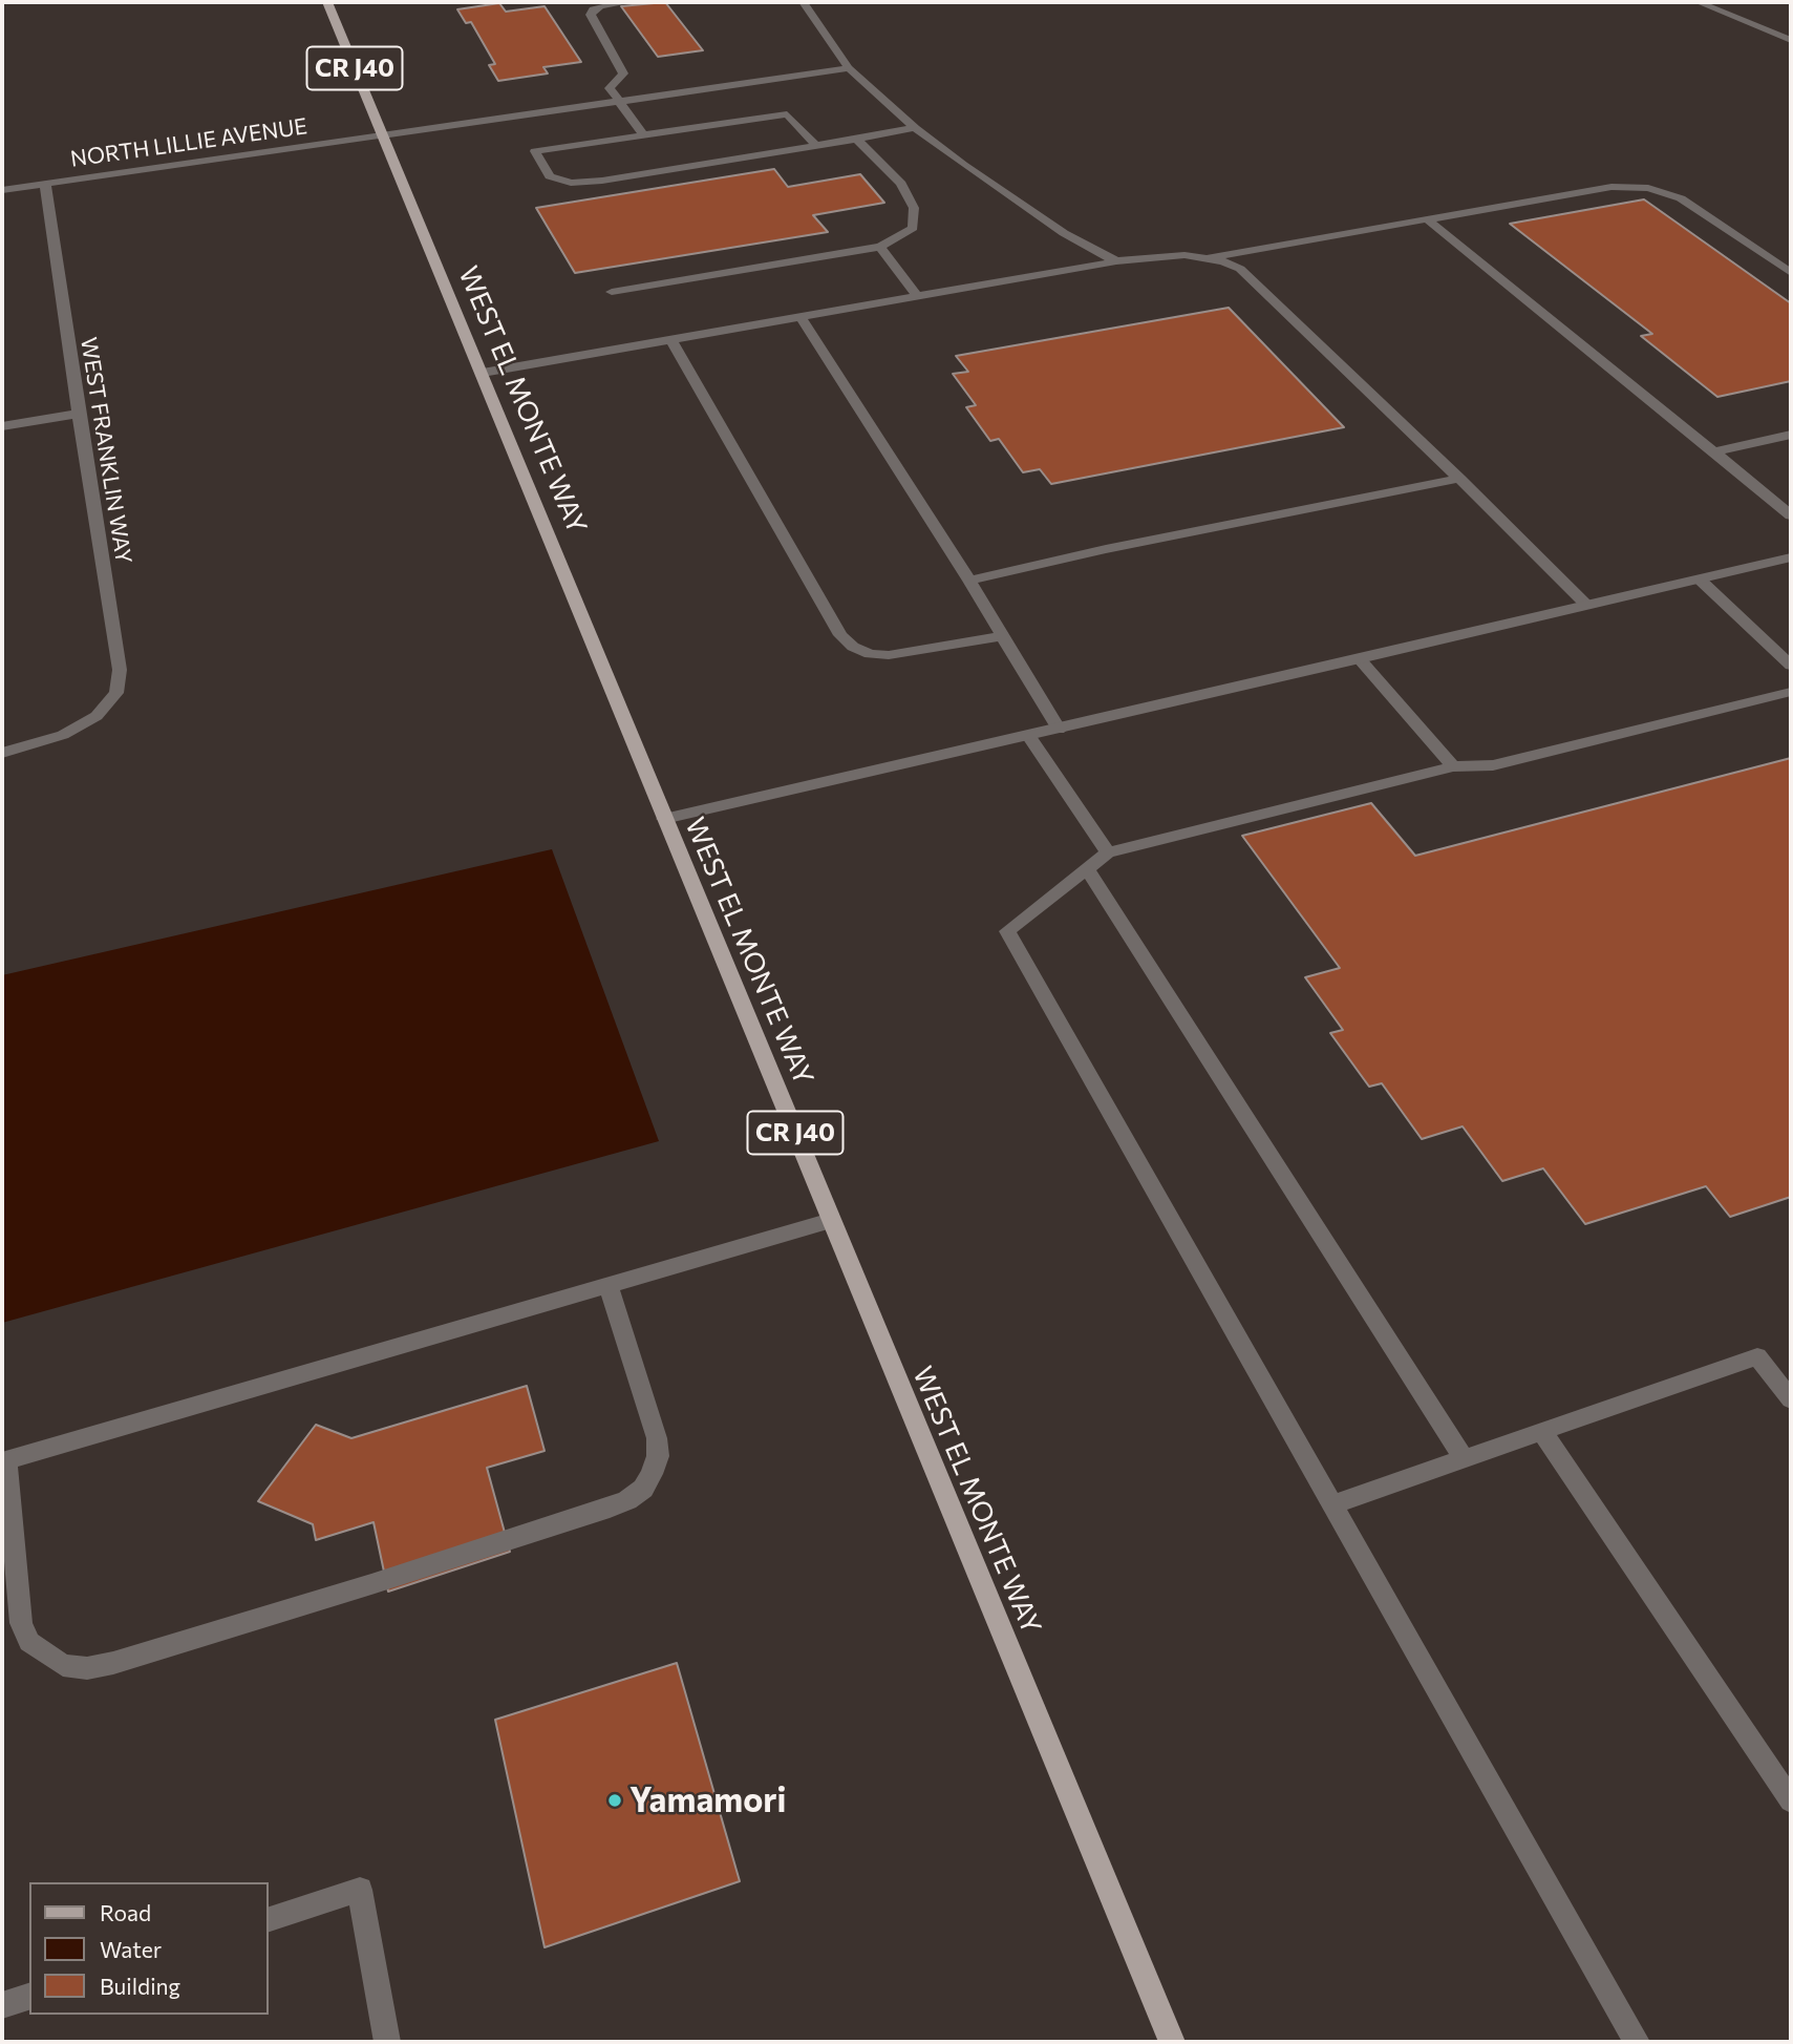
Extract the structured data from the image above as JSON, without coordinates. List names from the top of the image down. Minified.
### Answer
{"streets":{"main road":["CR J40","WEST EL MONTE WAY"],"street":["NORTH LILLIE AVENUE","WEST FRANKLIN WAY"]},"crossings":[["NORTH LILLIE AVENUE","WEST EL MONTE WAY"],["NORTH LILLIE AVENUE","WEST FRANKLIN WAY"]],"places":["Yamamori"],"legend":["Road","Water","Building"]}
